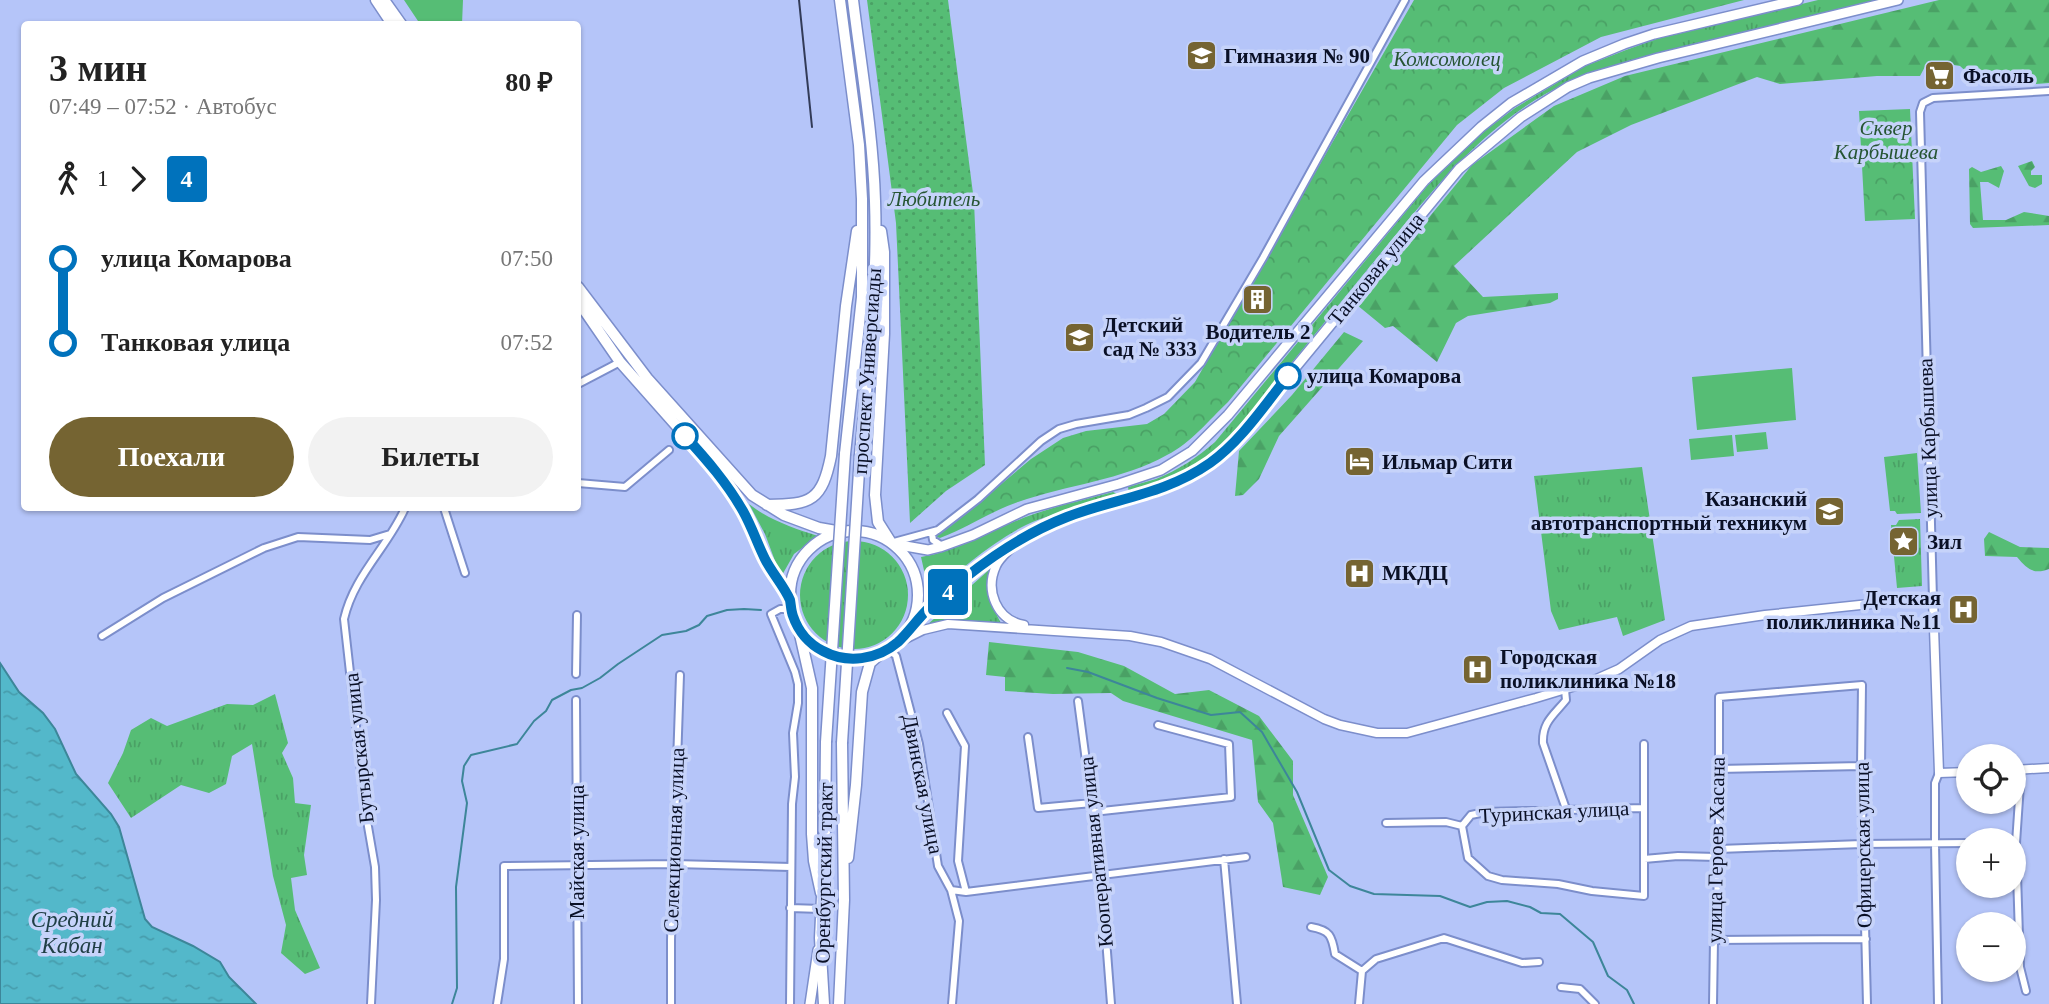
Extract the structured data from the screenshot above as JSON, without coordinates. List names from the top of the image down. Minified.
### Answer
{"streets":{"main road":["Танковая улица","проспект Универсиады","Оренбургский тракт"],"street":["улица Карбышева","Бутырская улица","Двинская улица","Туринская улица","Селекционная улица","Офицерская улица","улица Героев Хасана","Майская улица","Кооперативная улица"]},"crossings":[["Танковая улица","Двинская улица"],["проспект Универсиады","Оренбургский тракт"],["Офицерская улица","улица Героев Хасана"]],"water":["Средний Кабан"],"parks":["Комсомолец","Сквер Карбышева","Любитель"],"places":{"school or university":["Гимназия № 90","Детский сад № 333","Казанский автотранспортный техникум"],"supermarket":["Фасоль"],"building":["Водитель 2"],"other":["улица Комарова"],"hotel":["Ильмар Сити"],"place":["Зил"],"hospital":["МКДЦ","Детская поликлиника №11","Городская поликлиника №18"]},"lines":["bus line 4"],"page":{"on_map":"4","heading":["3 мин","07:49 – 07:52 · Автобус","80 ₽"],"legs":["1","4"],"list":[{"name":"улица Комарова","value":"07:50"},{"name":"Танковая улица","value":"07:52"}],"buttons":["Поехали","Билеты"],"map_buttons":["+","−"]}}
